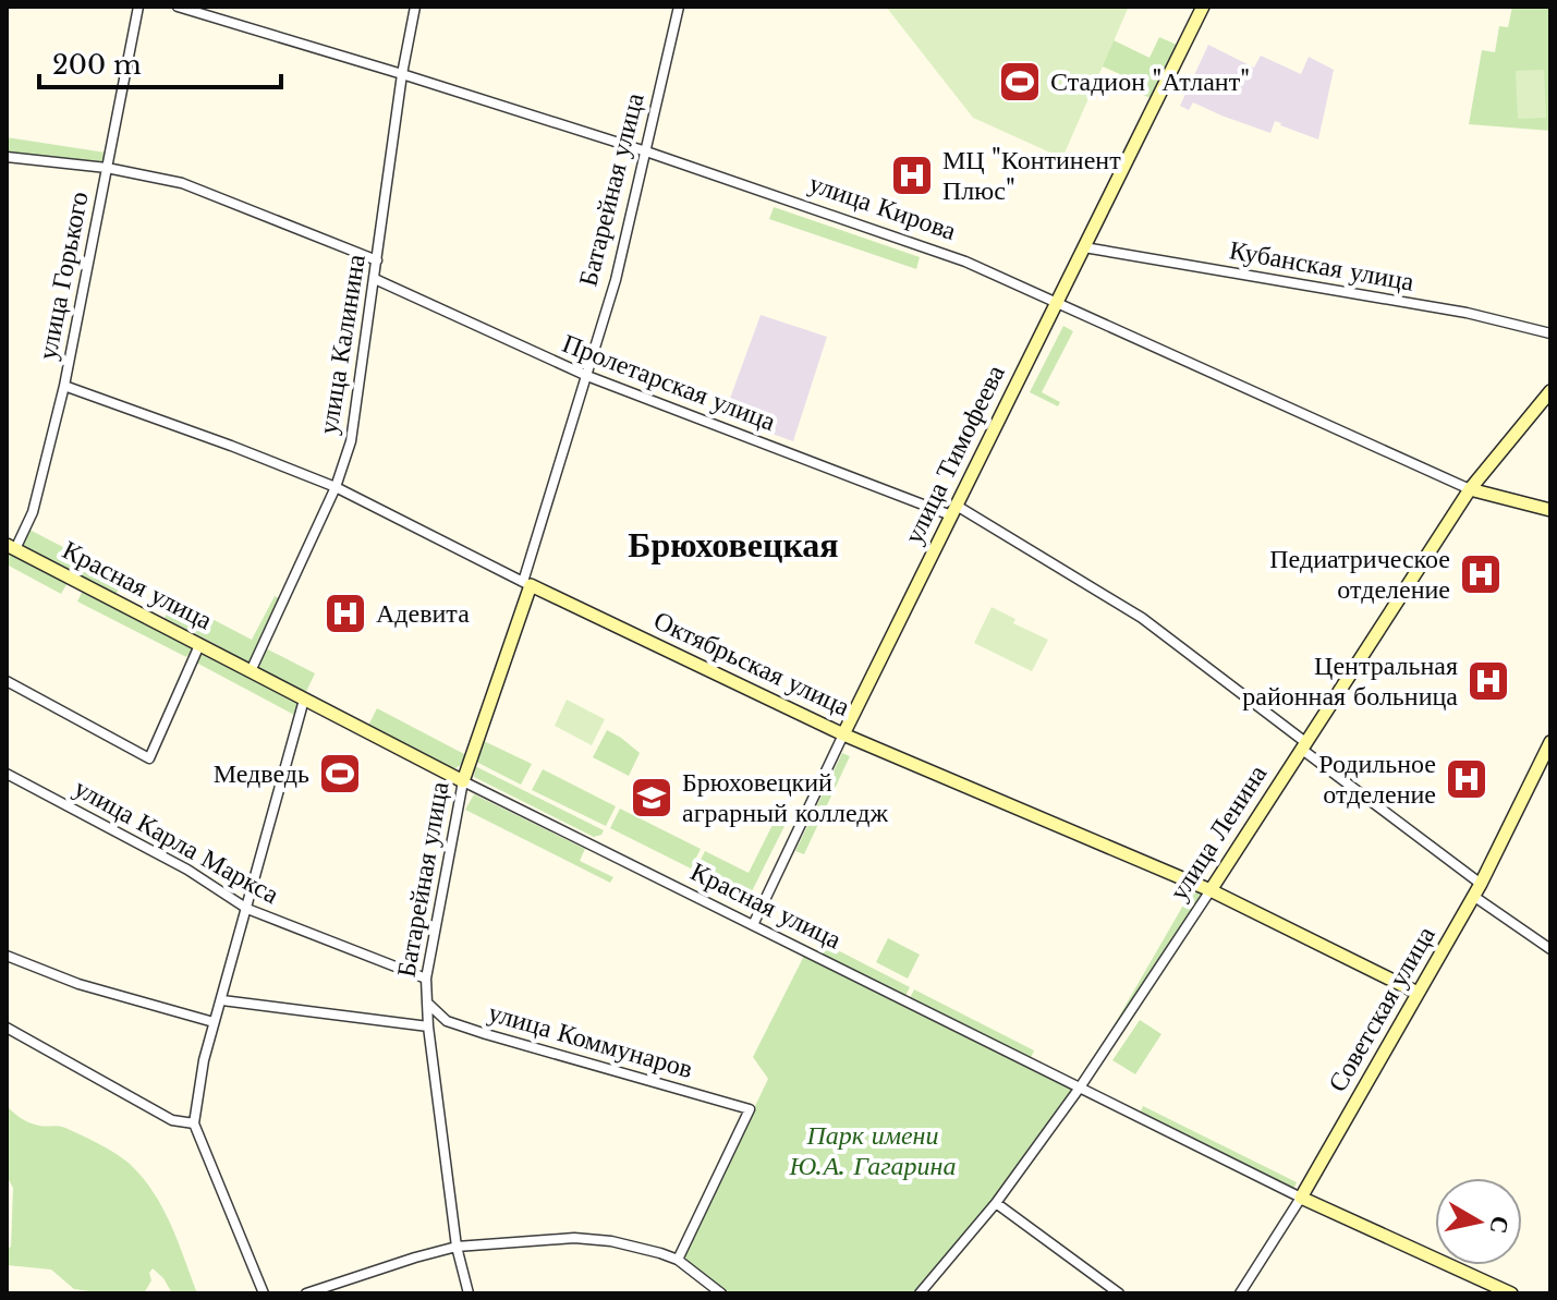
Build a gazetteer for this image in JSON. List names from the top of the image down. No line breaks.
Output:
{"streets":{"street":["Батарейная улица","улица Кирова","Кубанская улица","улица Горького","улица Калинина","Пролетарская улица","улица Тимофеева","Красная улица","Октябрьская улица","улица Ленина","улица Карла Маркса","Советская улица","улица Коммунаров"]},"crossings":[["Батарейная улица","улица Кирова"],["Батарейная улица","Пролетарская улица"],["Батарейная улица","Красная улица"],["Батарейная улица","Октябрьская улица"],["Батарейная улица","улица Карла Маркса"],["Батарейная улица","улица Коммунаров"],["улица Кирова","улица Калинина"],["улица Кирова","улица Тимофеева"],["улица Кирова","улица Ленина"],["Кубанская улица","улица Тимофеева"],["улица Горького","Красная улица"],["улица Горького","Октябрьская улица"],["улица Калинина","Пролетарская улица"],["улица Калинина","Красная улица"],["улица Калинина","Октябрьская улица"],["Пролетарская улица","улица Тимофеева"],["Пролетарская улица","улица Ленина"],["Пролетарская улица","Советская улица"],["улица Тимофеева","Красная улица"],["улица Тимофеева","Октябрьская улица"],["Красная улица","улица Ленина"],["Красная улица","Советская улица"],["Октябрьская улица","улица Ленина"],["Октябрьская улица","Советская улица"]],"districts":["Брюховецкая"],"parks":["Парк имени Ю.А. Гагарина"],"places":{"sports":["Стадион \"Атлант\"","Медведь"],"hospital":["МЦ \"Континент Плюс\"","Педиатрическое отделение","Адевита","Центральная районная больница","Родильное отделение"],"school or university":["Брюховецкий аграрный колледж"]},"scale_bar":"200 m","north":"right"}
